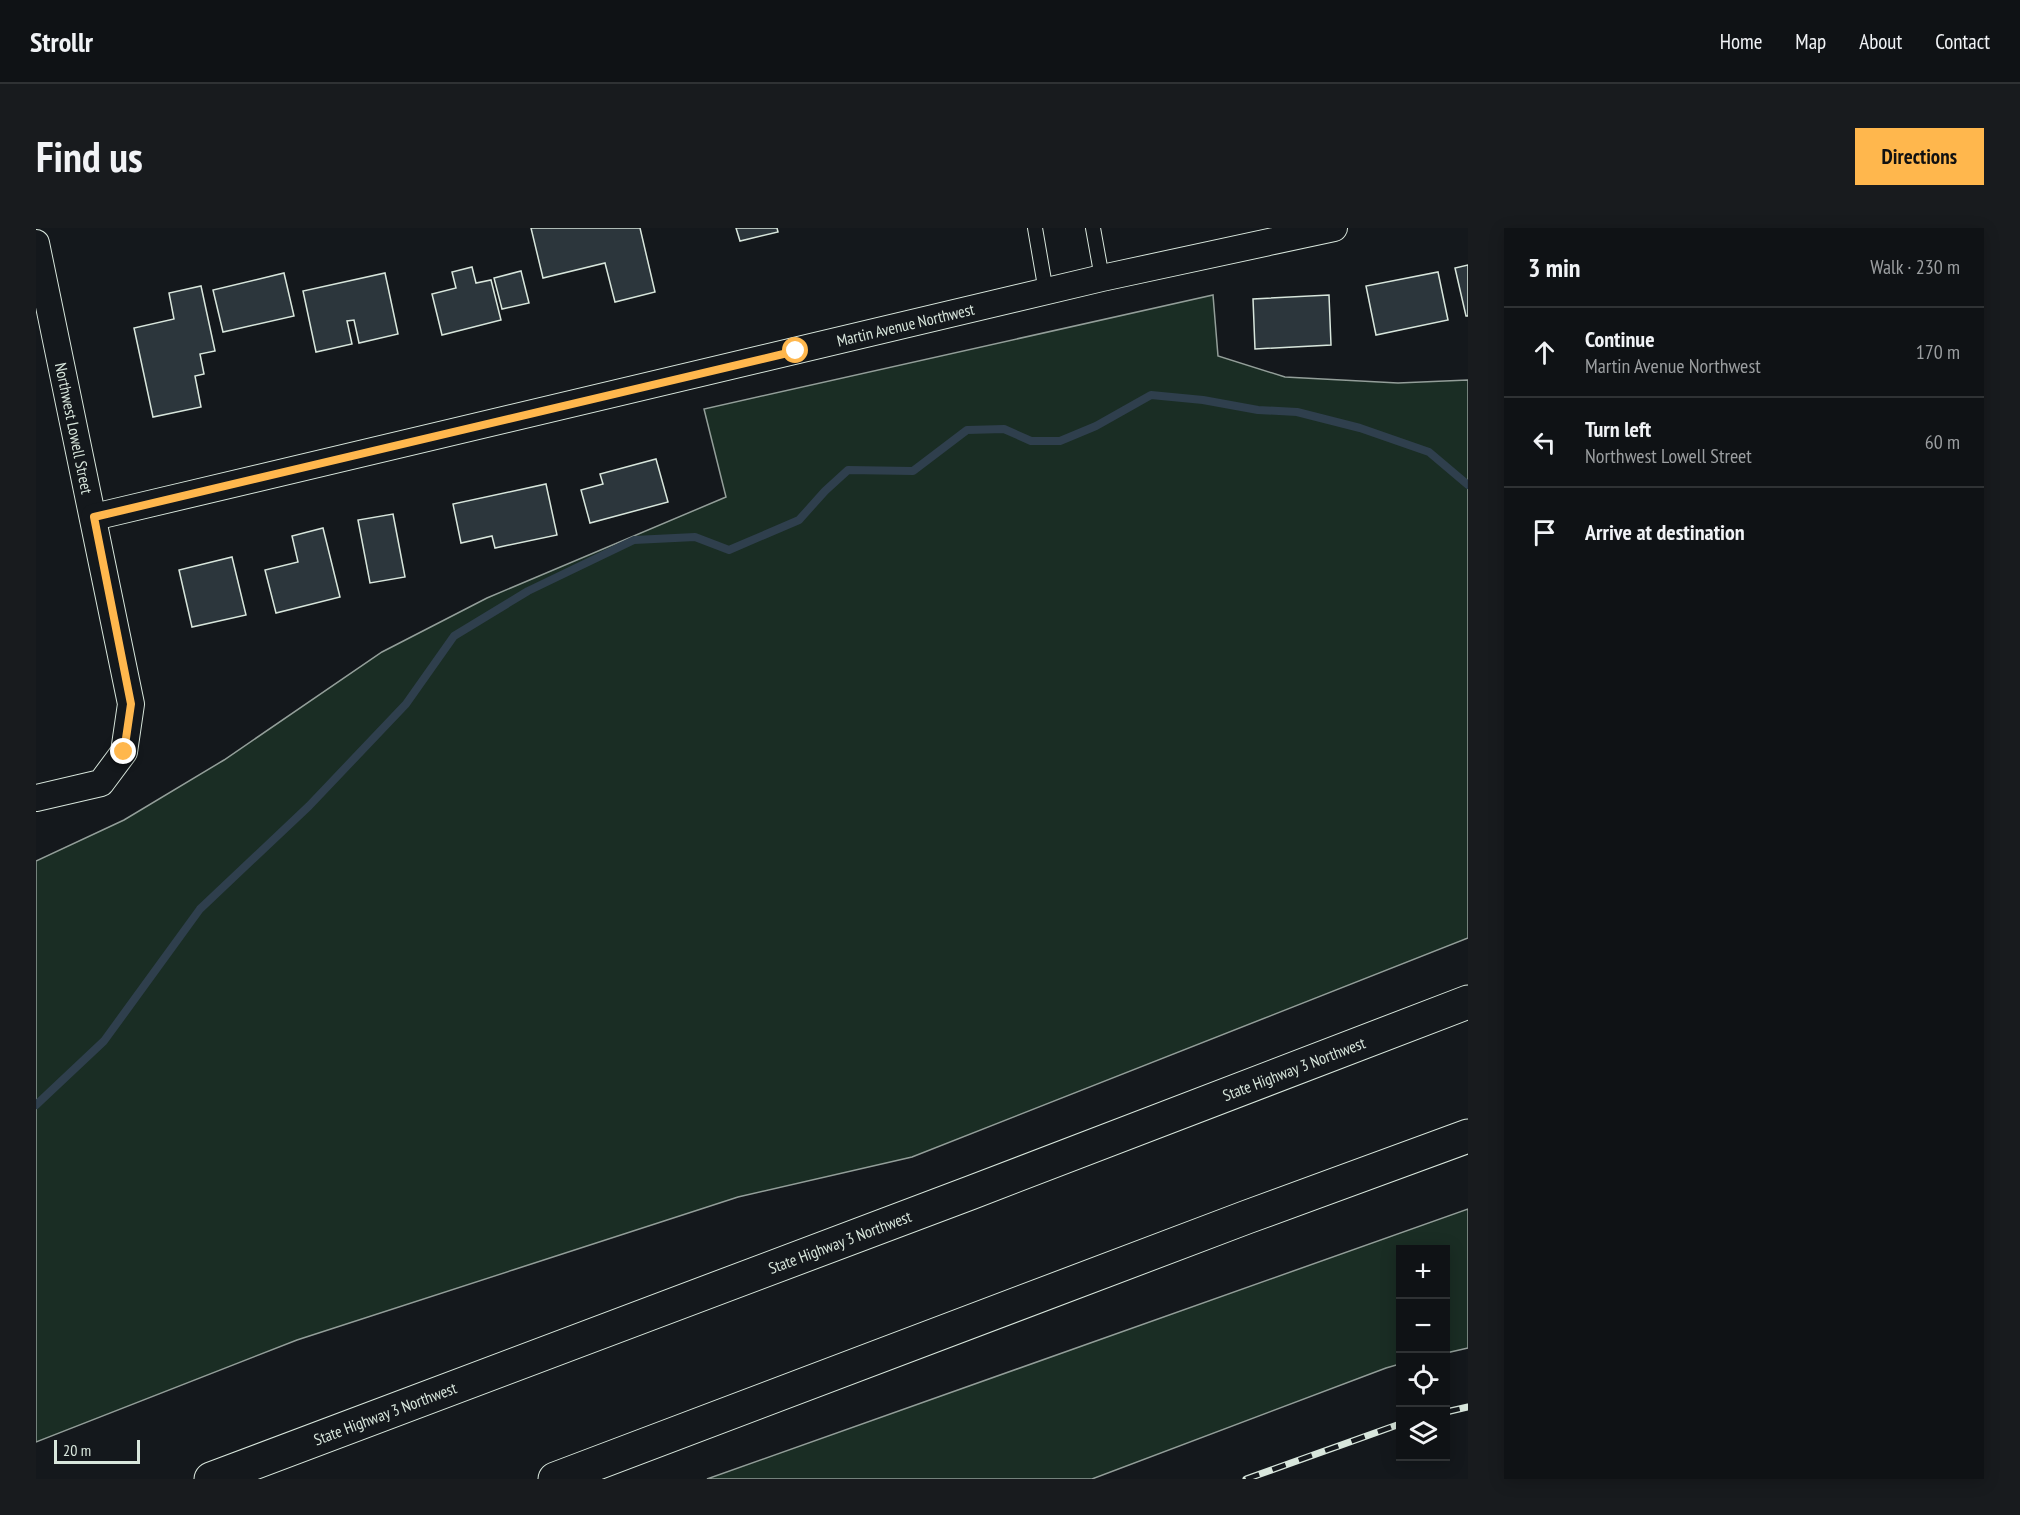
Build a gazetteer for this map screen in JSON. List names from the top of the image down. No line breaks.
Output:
{"streets":{"highway":["State Highway 3 Northwest"],"street":["Martin Avenue Northwest","Northwest Lowell Street"]},"crossings":[["Martin Avenue Northwest","Northwest Lowell Street"]],"scale_bar":"20 m","page":{"header":"Strollr","nav":["Home","Map","About","Contact"],"buttons":"Directions","title":"Find us","heading":["3 min","Walk · 230 m"],"list":[["Continue","Martin Avenue Northwest","170 m"],["Turn left","Northwest Lowell Street","60 m"],"Arrive at destination"],"map_buttons":["+","−"],"scale":"20 m"}}
